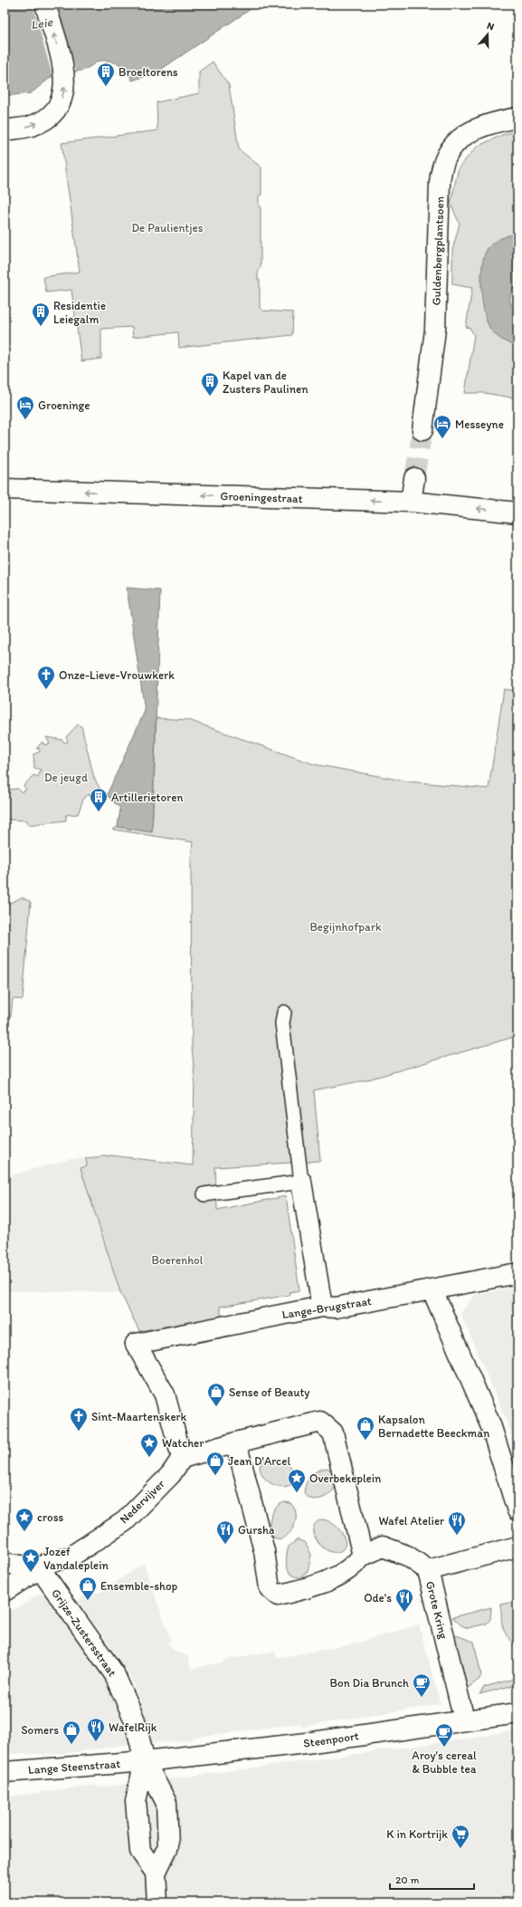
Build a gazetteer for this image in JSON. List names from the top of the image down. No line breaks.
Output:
{"streets":{"street":["Guldenbergplantsoen","Groeningestraat","Lange-Brugstraat","Nedervijver","Grote Kring","Grijze-Zustersstraat","Steenpoort","Lange Steenstraat"]},"crossings":[["Lange-Brugstraat","Nedervijver"],["Nedervijver","Grijze-Zustersstraat"],["Grote Kring","Steenpoort"],["Grijze-Zustersstraat","Steenpoort"],["Grijze-Zustersstraat","Lange Steenstraat"],["Steenpoort","Lange Steenstraat"]],"one_way":["Groeningestraat"],"water":["Leie"],"parks":["De Paulientjes","De jeugd","Begijnhofpark","Boerenhol"],"places":{"building":["Broeltorens","Residentie Leiegalm","Kapel van de Zusters Paulinen","Artillerietoren"],"hotel":["Groeninge","Messeyne"],"church":["Onze-Lieve-Vrouwkerk","Sint-Maartenskerk"],"shop":["Sense of Beauty","Kapsalon Bernadette Beeckman","Jean D'Arcel","Ensemble-shop","Somers"],"place":["Watcher","Overbekeplein","cross","Jozef Vandaleplein"],"restaurant":["Wafel Atelier","Gursha","Ode's","WafelRijk"],"cafe":["Bon Dia Brunch","Aroy's cereal & Bubble tea"],"supermarket":["K in Kortrijk"]},"scale_bar":"20 m","north":"top"}
